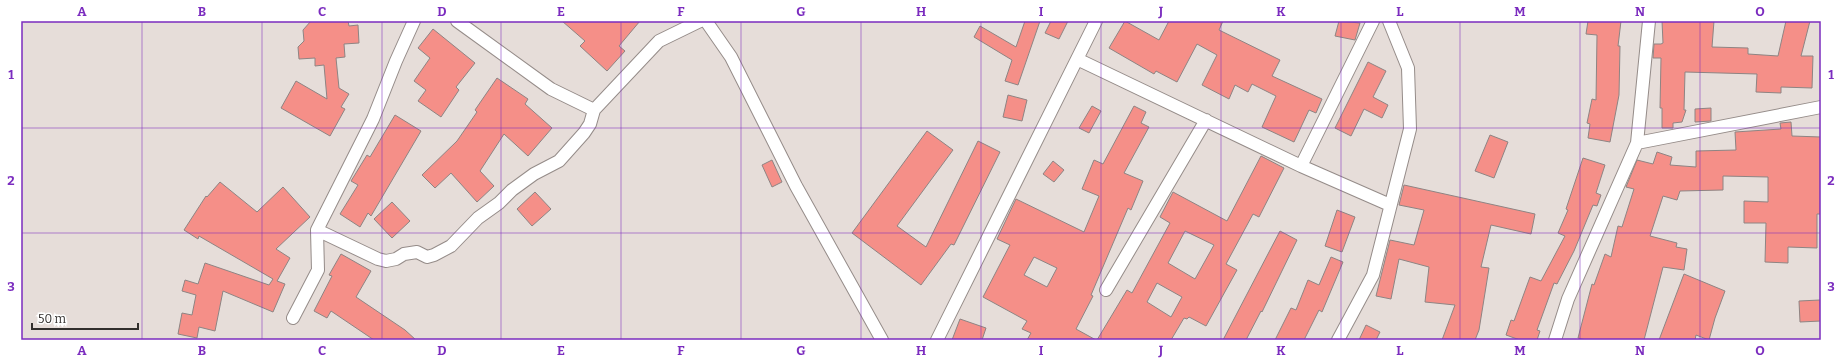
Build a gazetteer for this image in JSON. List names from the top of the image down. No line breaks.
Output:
{"scale_bar":"50 m","grid":{"columns":["A","B","C","D","E","F","G","H","I","J","K","L","M","N","O"],"rows":["1","2","3"]}}
